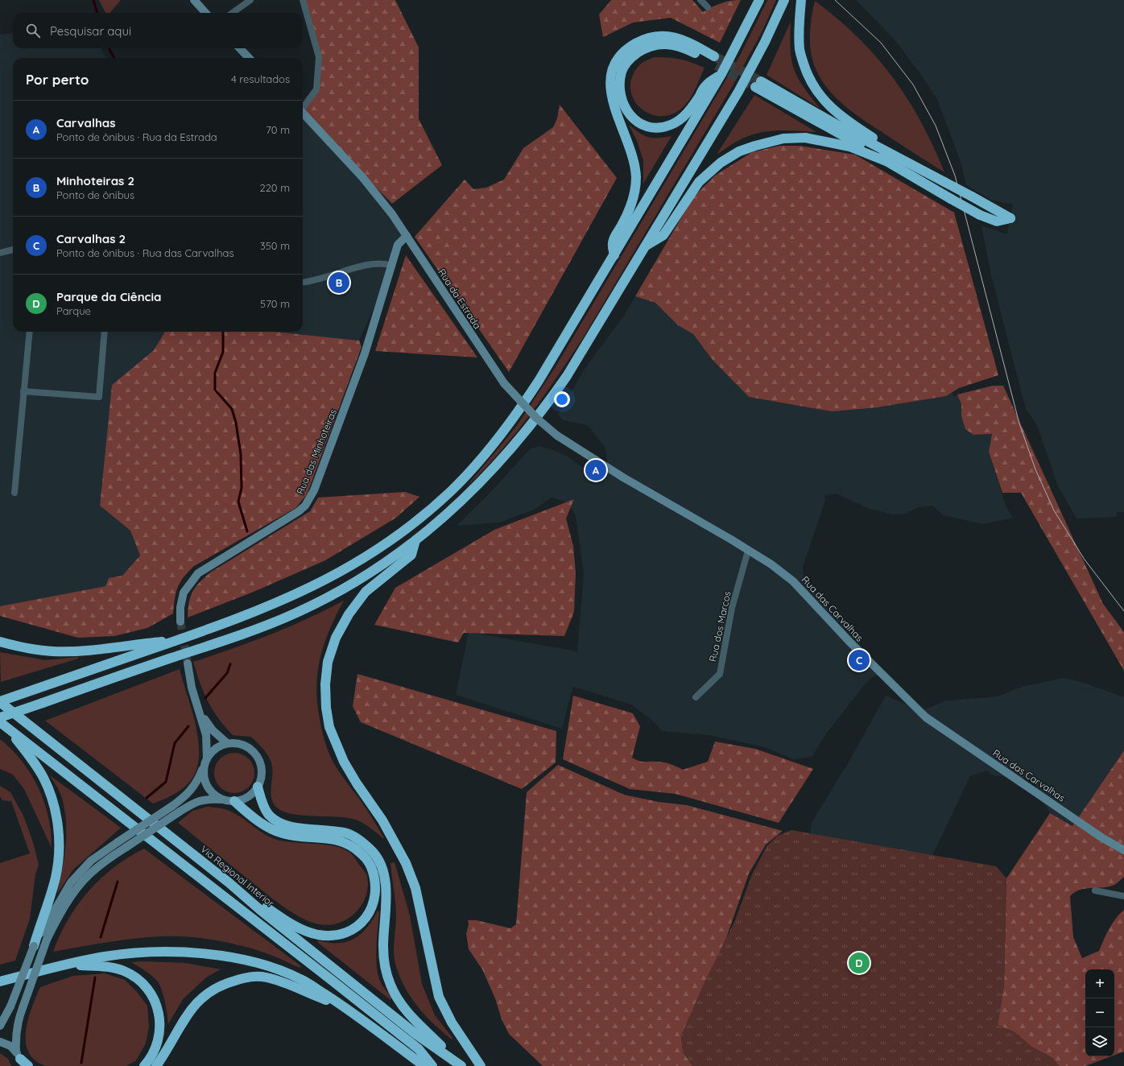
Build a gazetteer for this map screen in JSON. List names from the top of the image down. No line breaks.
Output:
{"streets":{"highway":["Via Regional Interior"],"main road":["Rua da Estrada","Rua das Minhoteiras","Rua das Carvalhas"],"street":["Rua dos Marcos"]},"crossings":[["Rua da Estrada","Rua das Minhoteiras"],["Rua da Estrada","Rua das Carvalhas"],["Rua das Carvalhas","Rua dos Marcos"]],"page":{"search":"Pesquisar aqui","heading":["Por perto","4 resultados"],"list":[{"mark":"A","name":"Carvalhas","note":"Ponto de ônibus · Rua da Estrada","value":"70 m"},{"mark":"B","name":"Minhoteiras 2","note":"Ponto de ônibus","value":"220 m"},{"mark":"C","name":"Carvalhas 2","note":"Ponto de ônibus · Rua das Carvalhas","value":"350 m"},{"mark":"D","name":"Parque da Ciência","note":"Parque","value":"570 m"}],"pins":["B","A","C","D"],"map_buttons":["+","−"]}}
